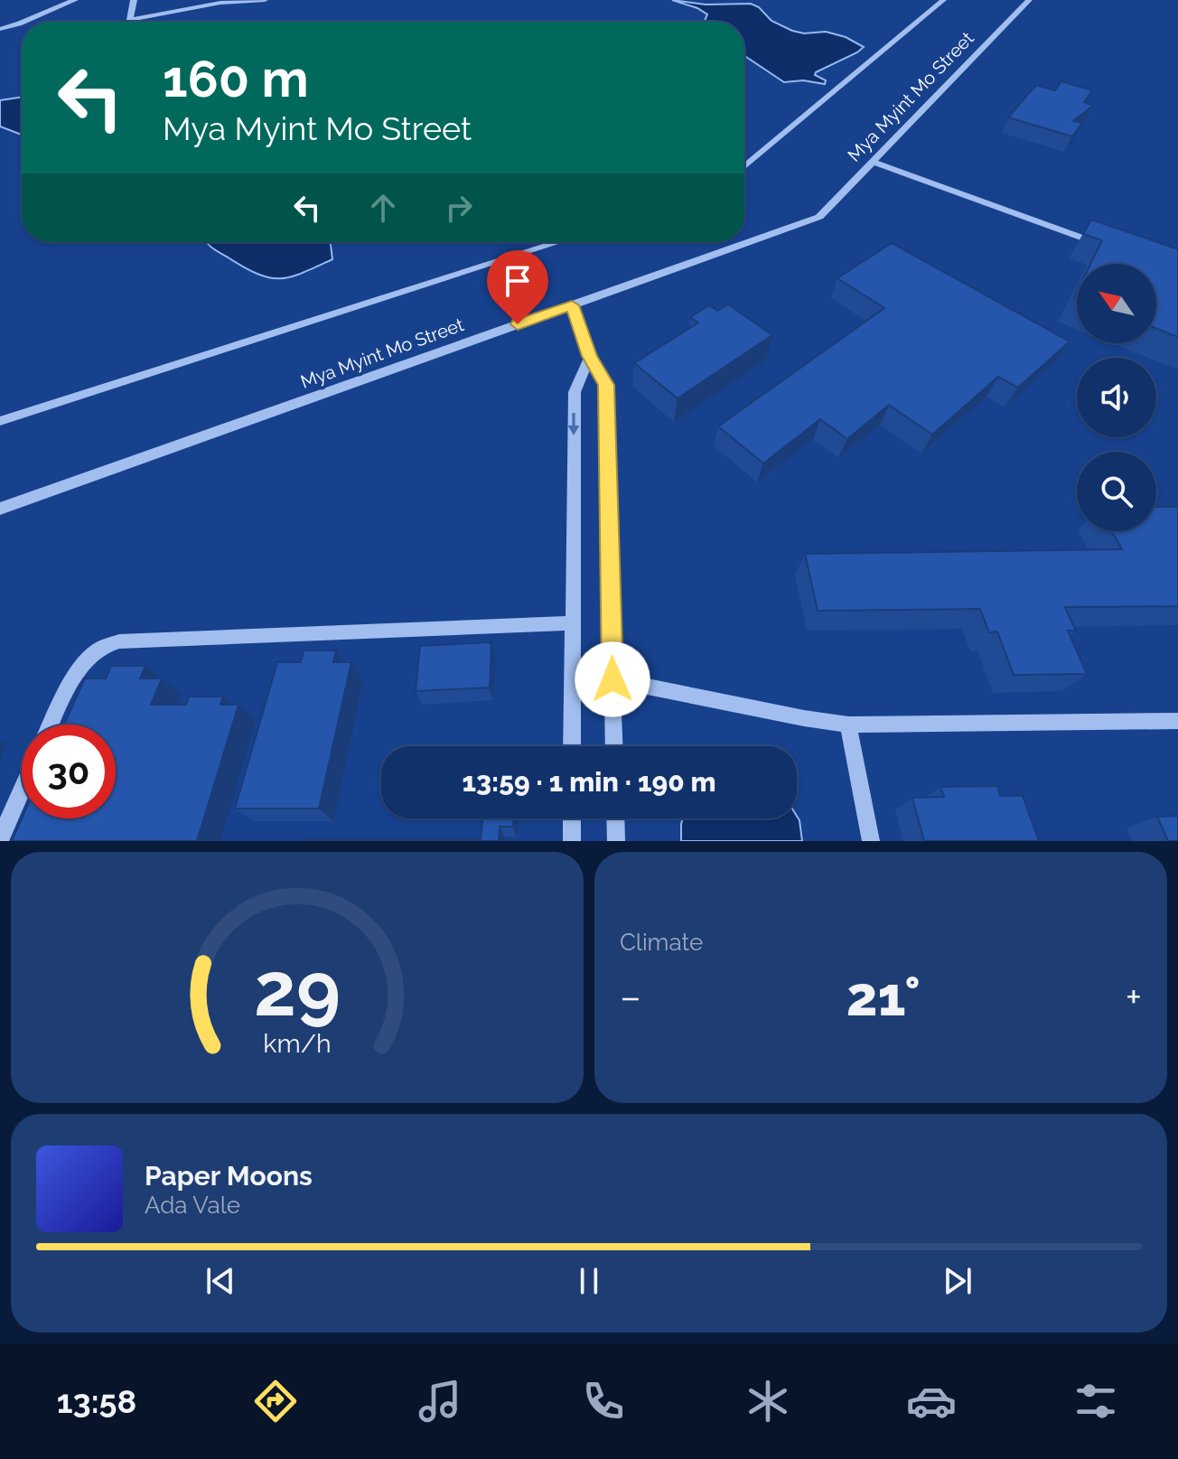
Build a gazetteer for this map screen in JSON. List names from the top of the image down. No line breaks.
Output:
{"streets":{"street":["Mya Myint Mo Street"]},"north":"top left","page":{"turn":["160 m","Mya Myint Mo Street"],"limit":"30","trip":"13:59 · 1 min · 190 m","tile":"Climate","heat":["−","21°","+"],"song":["Paper Moons","Ada Vale"],"tabs":"13:58","gauge":["29","km/h"]}}
